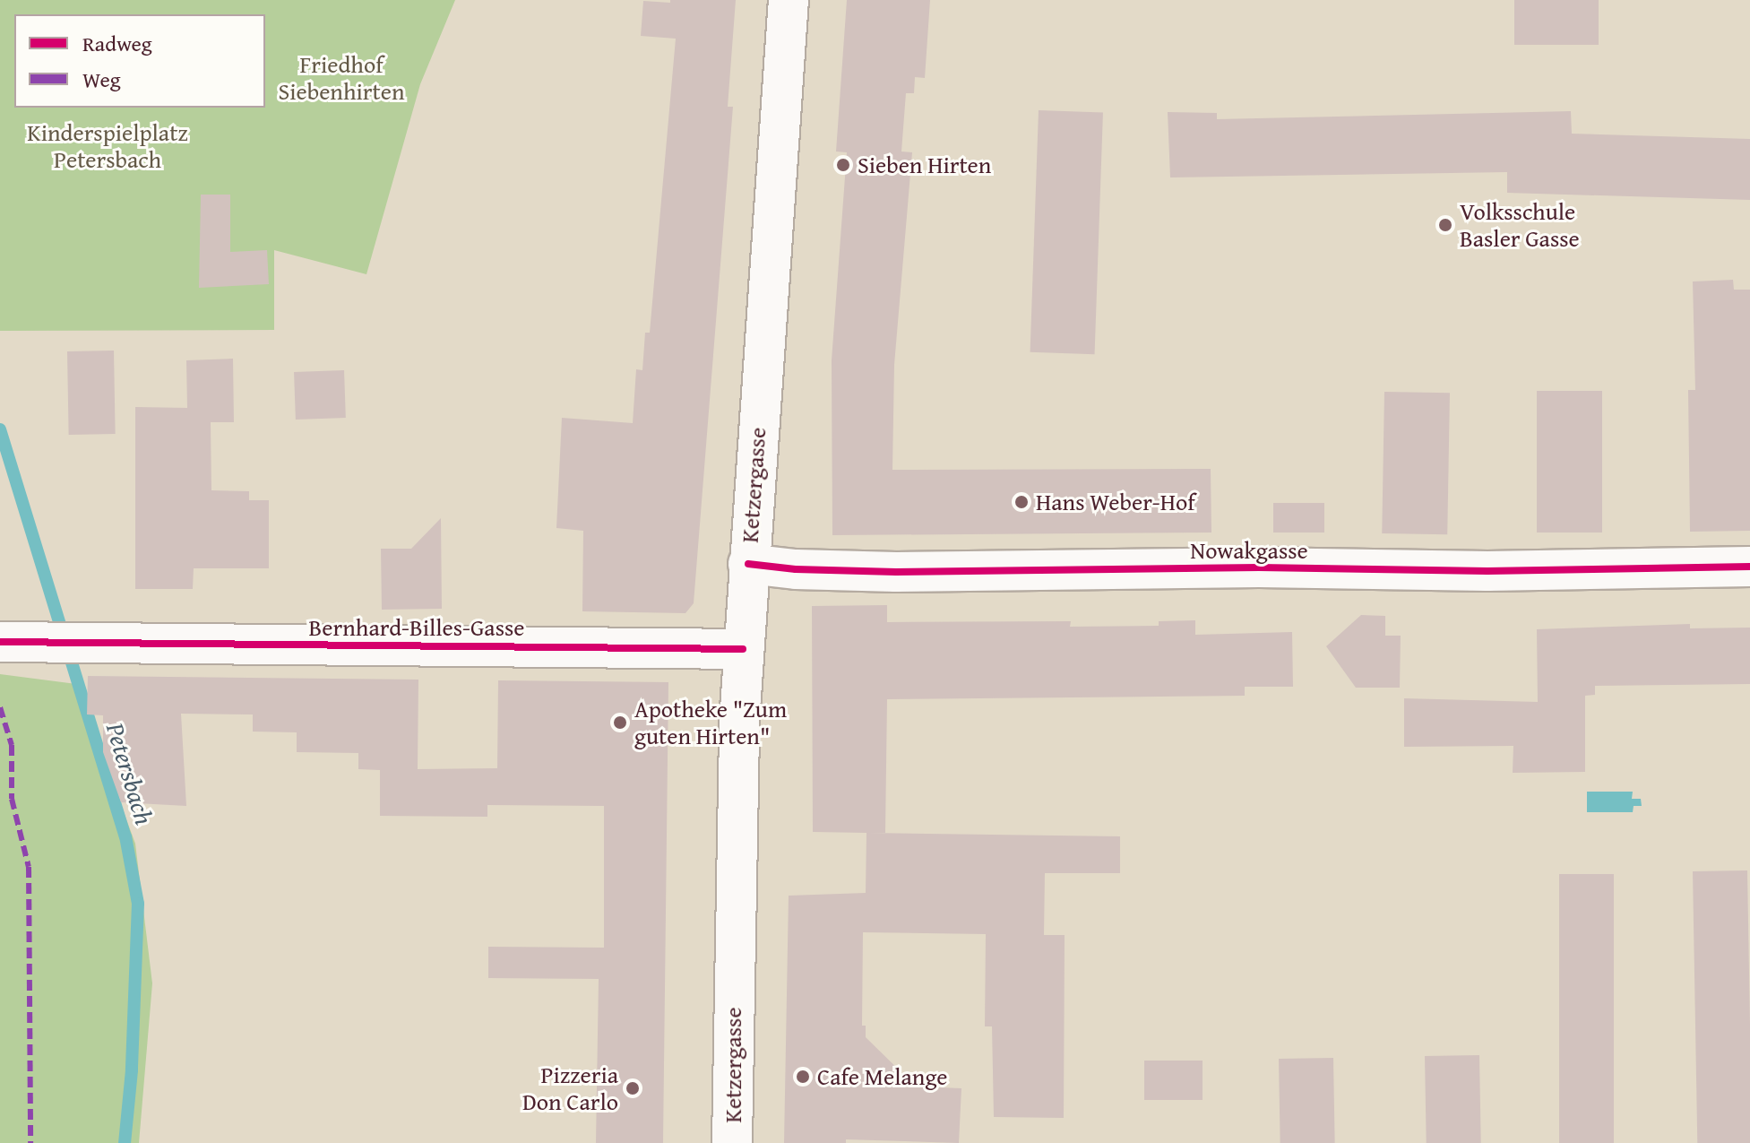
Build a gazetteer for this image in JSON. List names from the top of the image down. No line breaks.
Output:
{"streets":{"street":["Ketzergasse","Nowakgasse","Bernhard-Billes-Gasse"]},"crossings":[["Ketzergasse","Nowakgasse"],["Ketzergasse","Bernhard-Billes-Gasse"]],"water":["Petersbach"],"parks":["Friedhof Siebenhirten","Kinderspielplatz Petersbach"],"places":["Sieben Hirten","Volksschule Basler Gasse","Hans Weber-Hof","Apotheke \"Zum guten Hirten\"","Cafe Melange","Pizzeria Don Carlo"],"legend":["Radweg","Weg"]}
